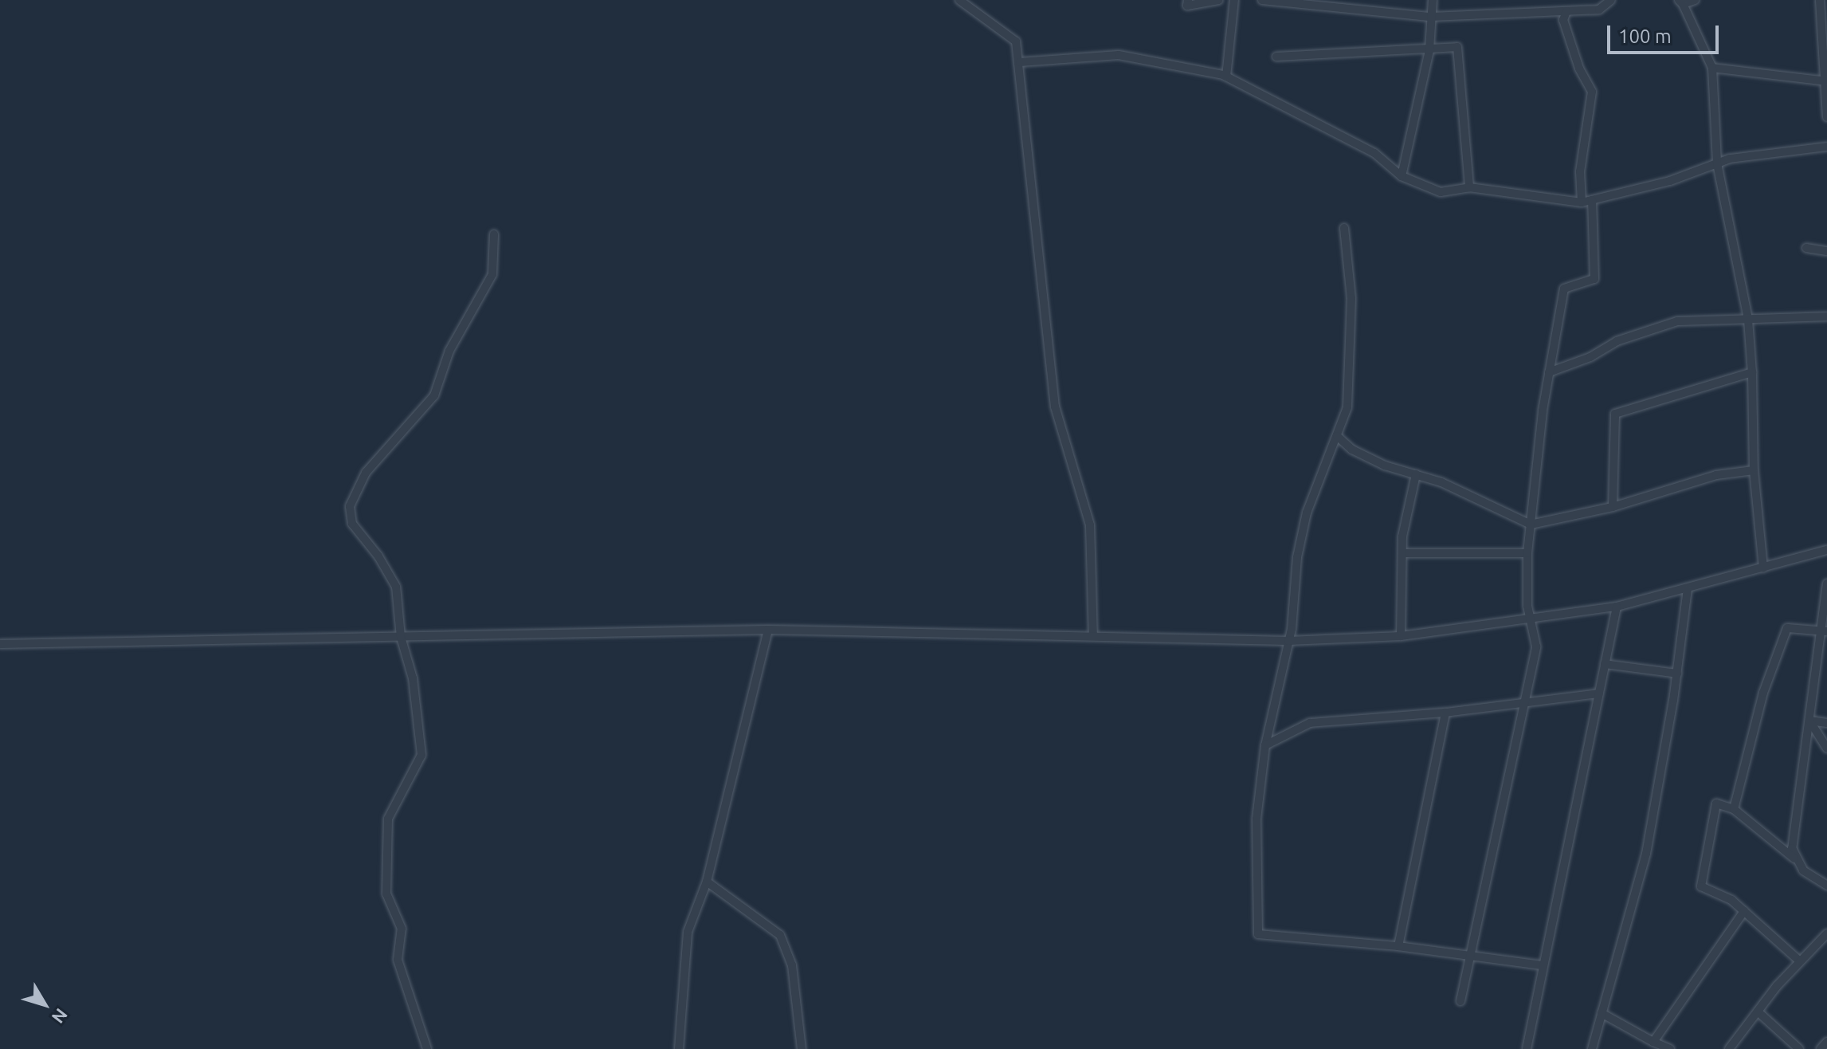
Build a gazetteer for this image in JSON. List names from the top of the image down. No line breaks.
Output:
{"scale_bar":"100 m","north":"bottom right"}
